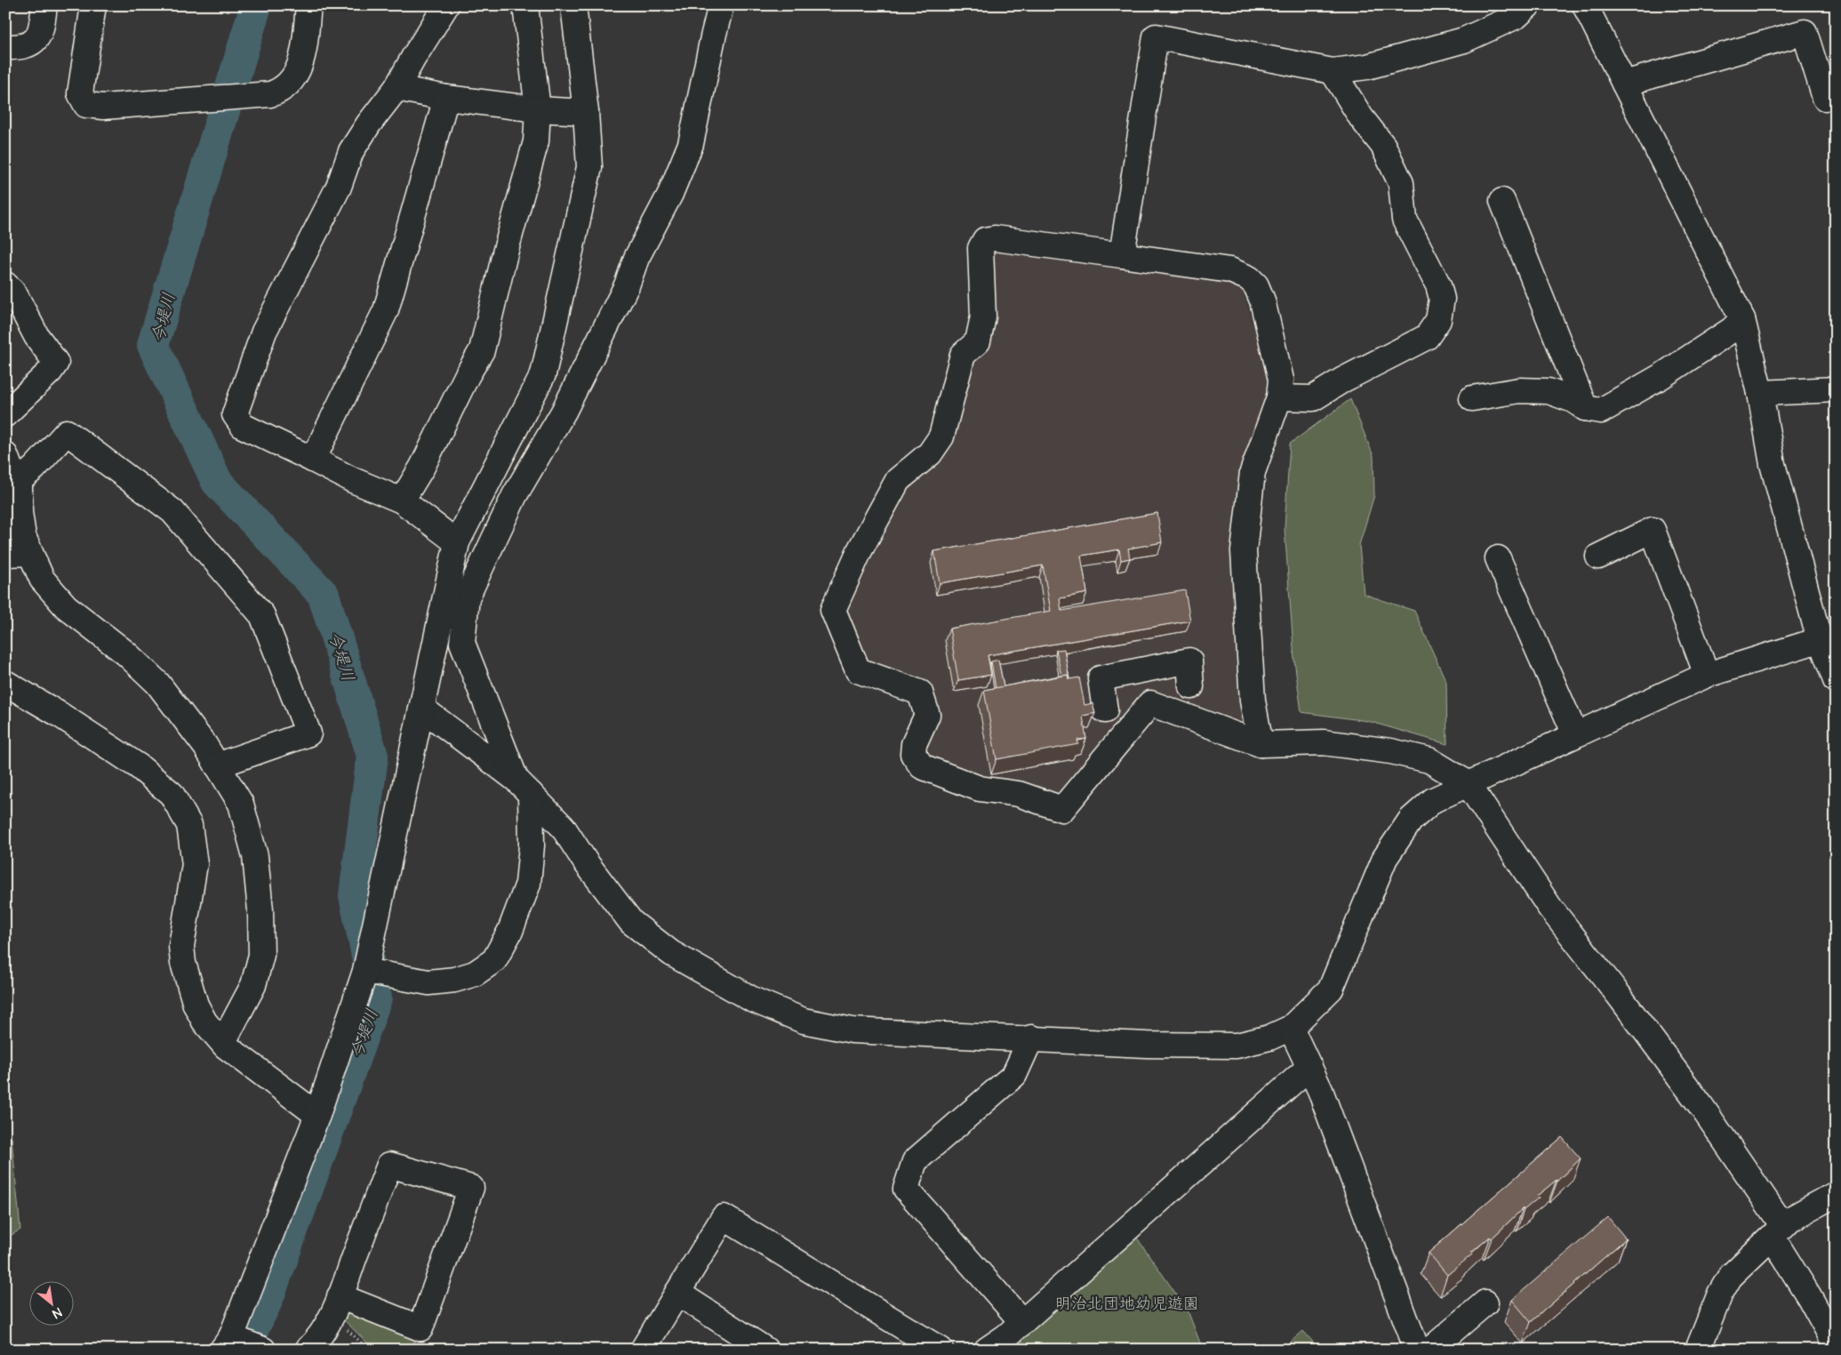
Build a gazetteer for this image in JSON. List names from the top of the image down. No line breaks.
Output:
{"water":["今堤川"],"parks":["明治北団地幼児遊園"],"north":"bottom right"}
